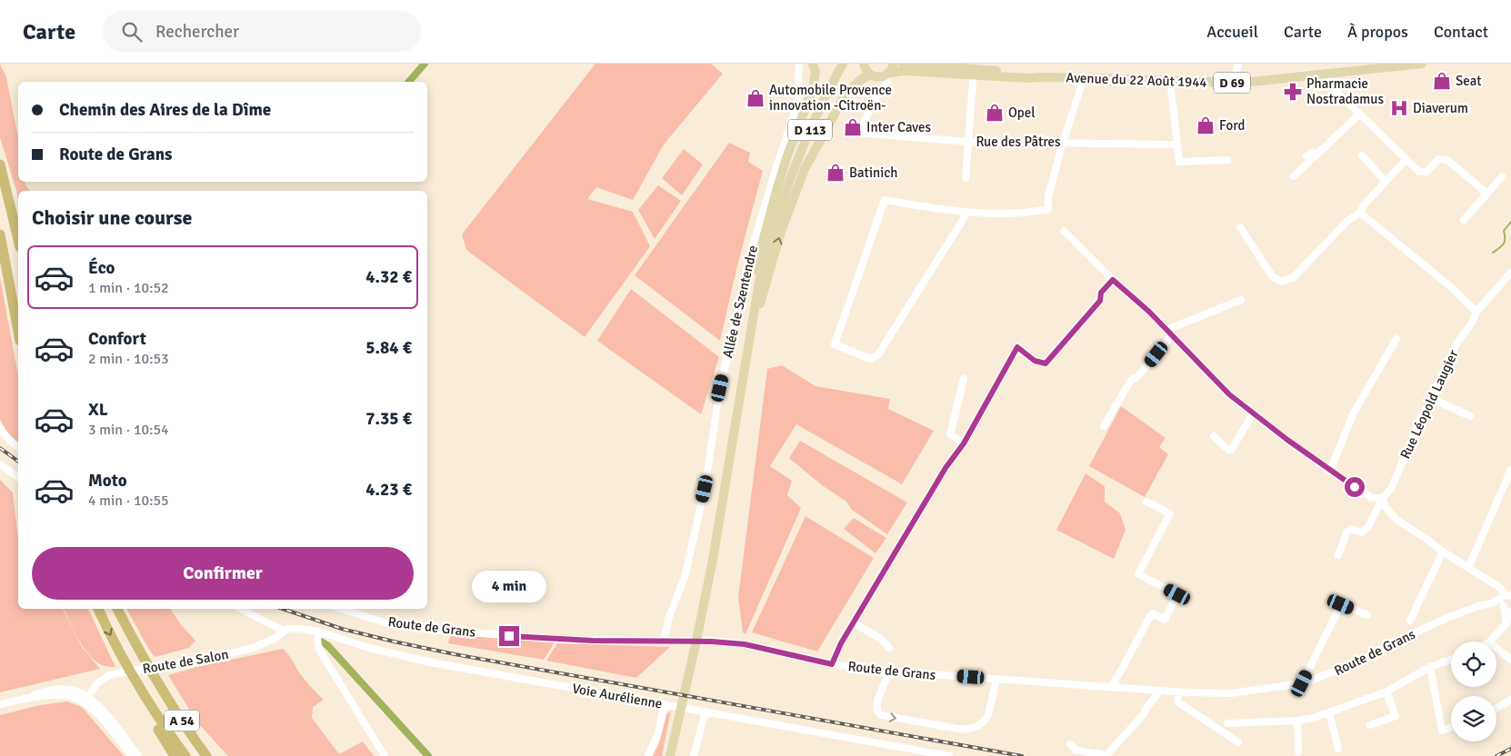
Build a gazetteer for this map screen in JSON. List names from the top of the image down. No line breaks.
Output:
{"streets":{"highway":["A 54"],"main road":["Avenue du 22 Août 1944","D 69","D 113"],"street":["Rue des Pâtres","Allée de Szentendre","Rue Léopold Laugier","Route de Grans","Route de Salon","Voie Aurélienne"]},"crossings":[["Avenue du 22 Août 1944","Rue des Pâtres"],["Allée de Szentendre","Route de Grans"],["Route de Salon","Voie Aurélienne"]],"places":{"shop":["Seat","Automobile Provence innovation -Citroën-","Opel","Ford","Inter Caves","Batinich"],"pharmacy":["Pharmacie Nostradamus"],"hospital":["Diaverum"]},"page":{"header":"Carte","search":"Rechercher","nav":["Accueil","Carte","À propos","Contact"],"banner":["Chemin des Aires de la Dîme","Route de Grans"],"heading":"Choisir une course","list":[{"name":"Éco","note":"1 min · 10:52","value":"4.32 €"},{"name":"Confort","note":"2 min · 10:53","value":"5.84 €"},{"name":"XL","note":"3 min · 10:54","value":"7.35 €"},{"name":"Moto","note":"4 min · 10:55","value":"4.23 €"}],"buttons":"Confirmer","bubble":"4 min"}}
